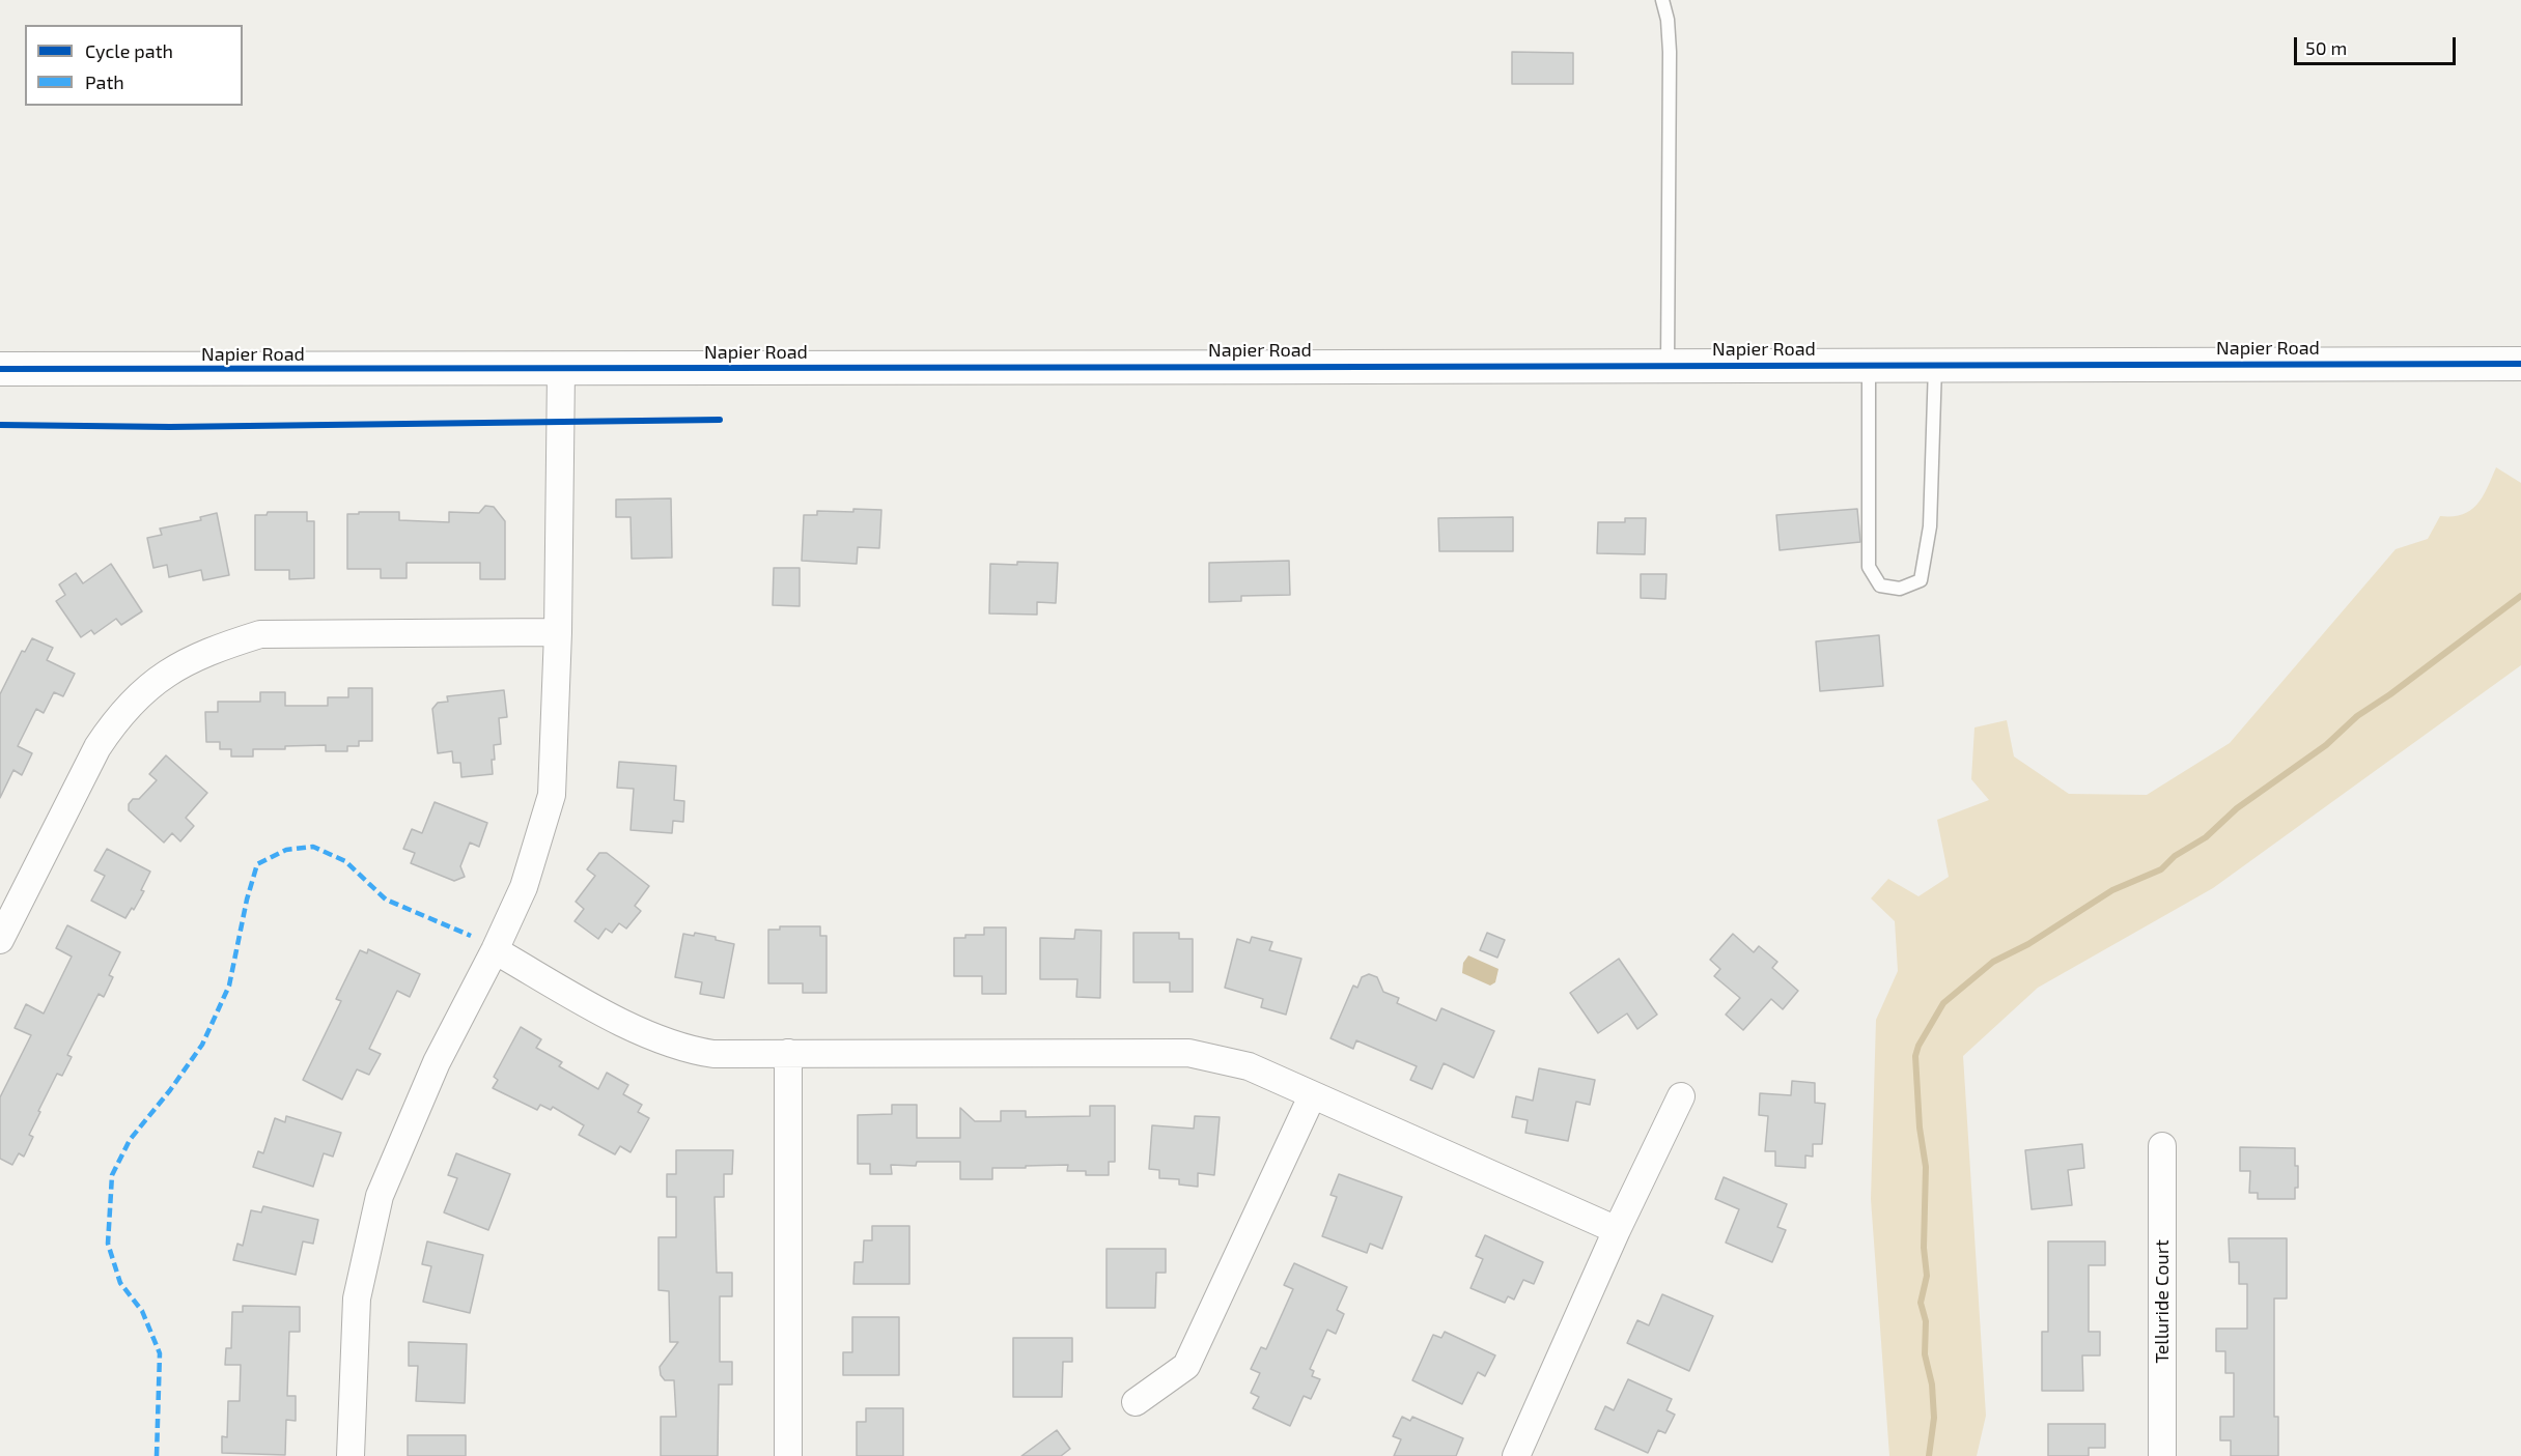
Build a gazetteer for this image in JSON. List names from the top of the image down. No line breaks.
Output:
{"streets":{"street":["Napier Road","Telluride Court"]},"legend":["Cycle path","Path"],"scale_bar":"50 m"}
